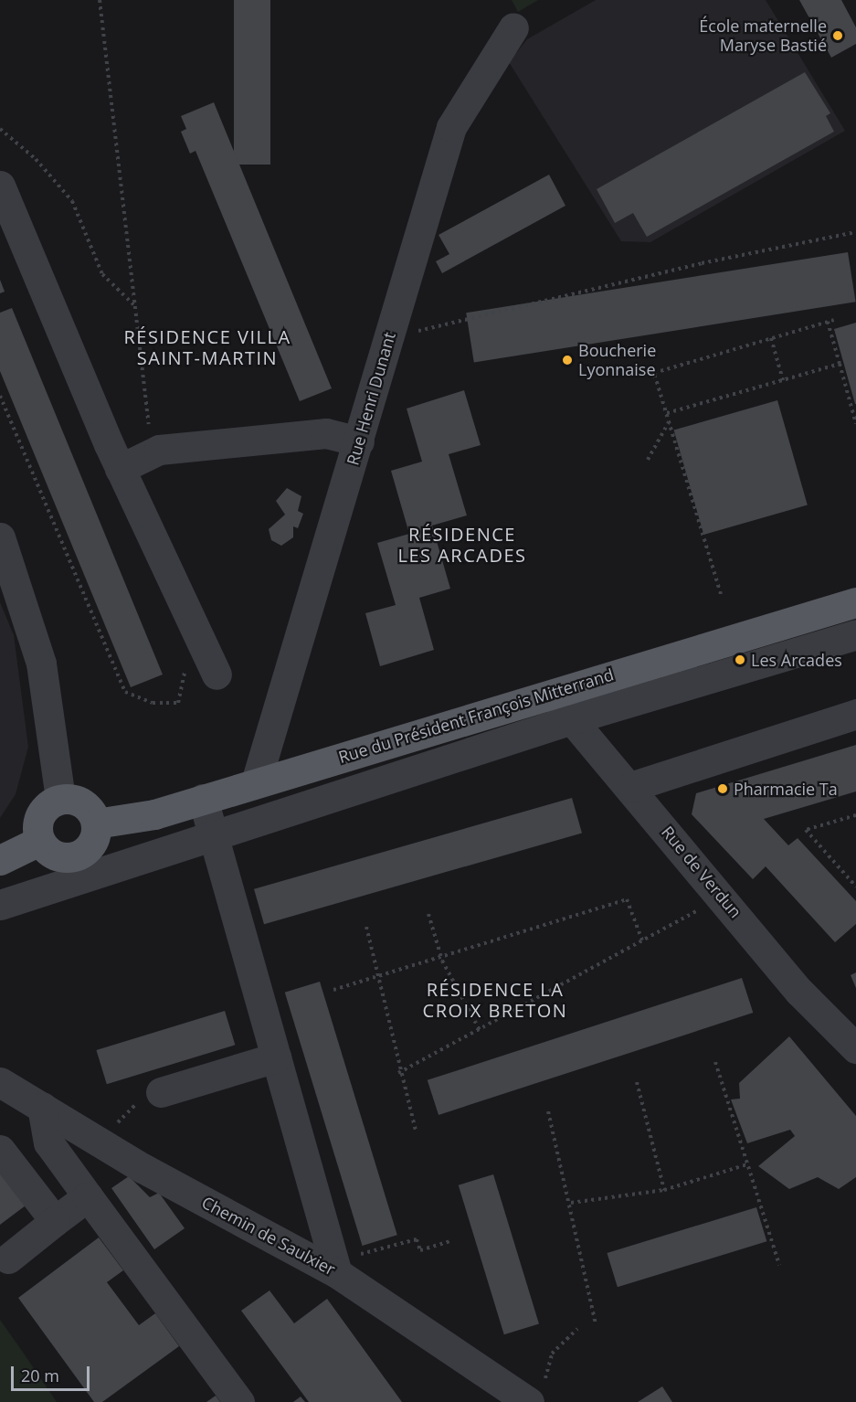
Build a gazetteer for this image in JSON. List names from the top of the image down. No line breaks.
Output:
{"streets":{"main road":["Rue du Président François Mitterrand"],"street":["Rue Henri Dunant","Rue de Verdun","Chemin de Saulxier"]},"crossings":[["Rue Henri Dunant","Rue du Président François Mitterrand"],["Rue du Président François Mitterrand","Rue de Verdun"]],"districts":["RÉSIDENCE VILLA SAINT-MARTIN","RÉSIDENCE LES ARCADES","RÉSIDENCE LA CROIX BRETON"],"places":["École maternelle Maryse Bastié","Boucherie Lyonnaise","Les Arcades","Pharmacie Ta"],"scale_bar":"20 m"}
